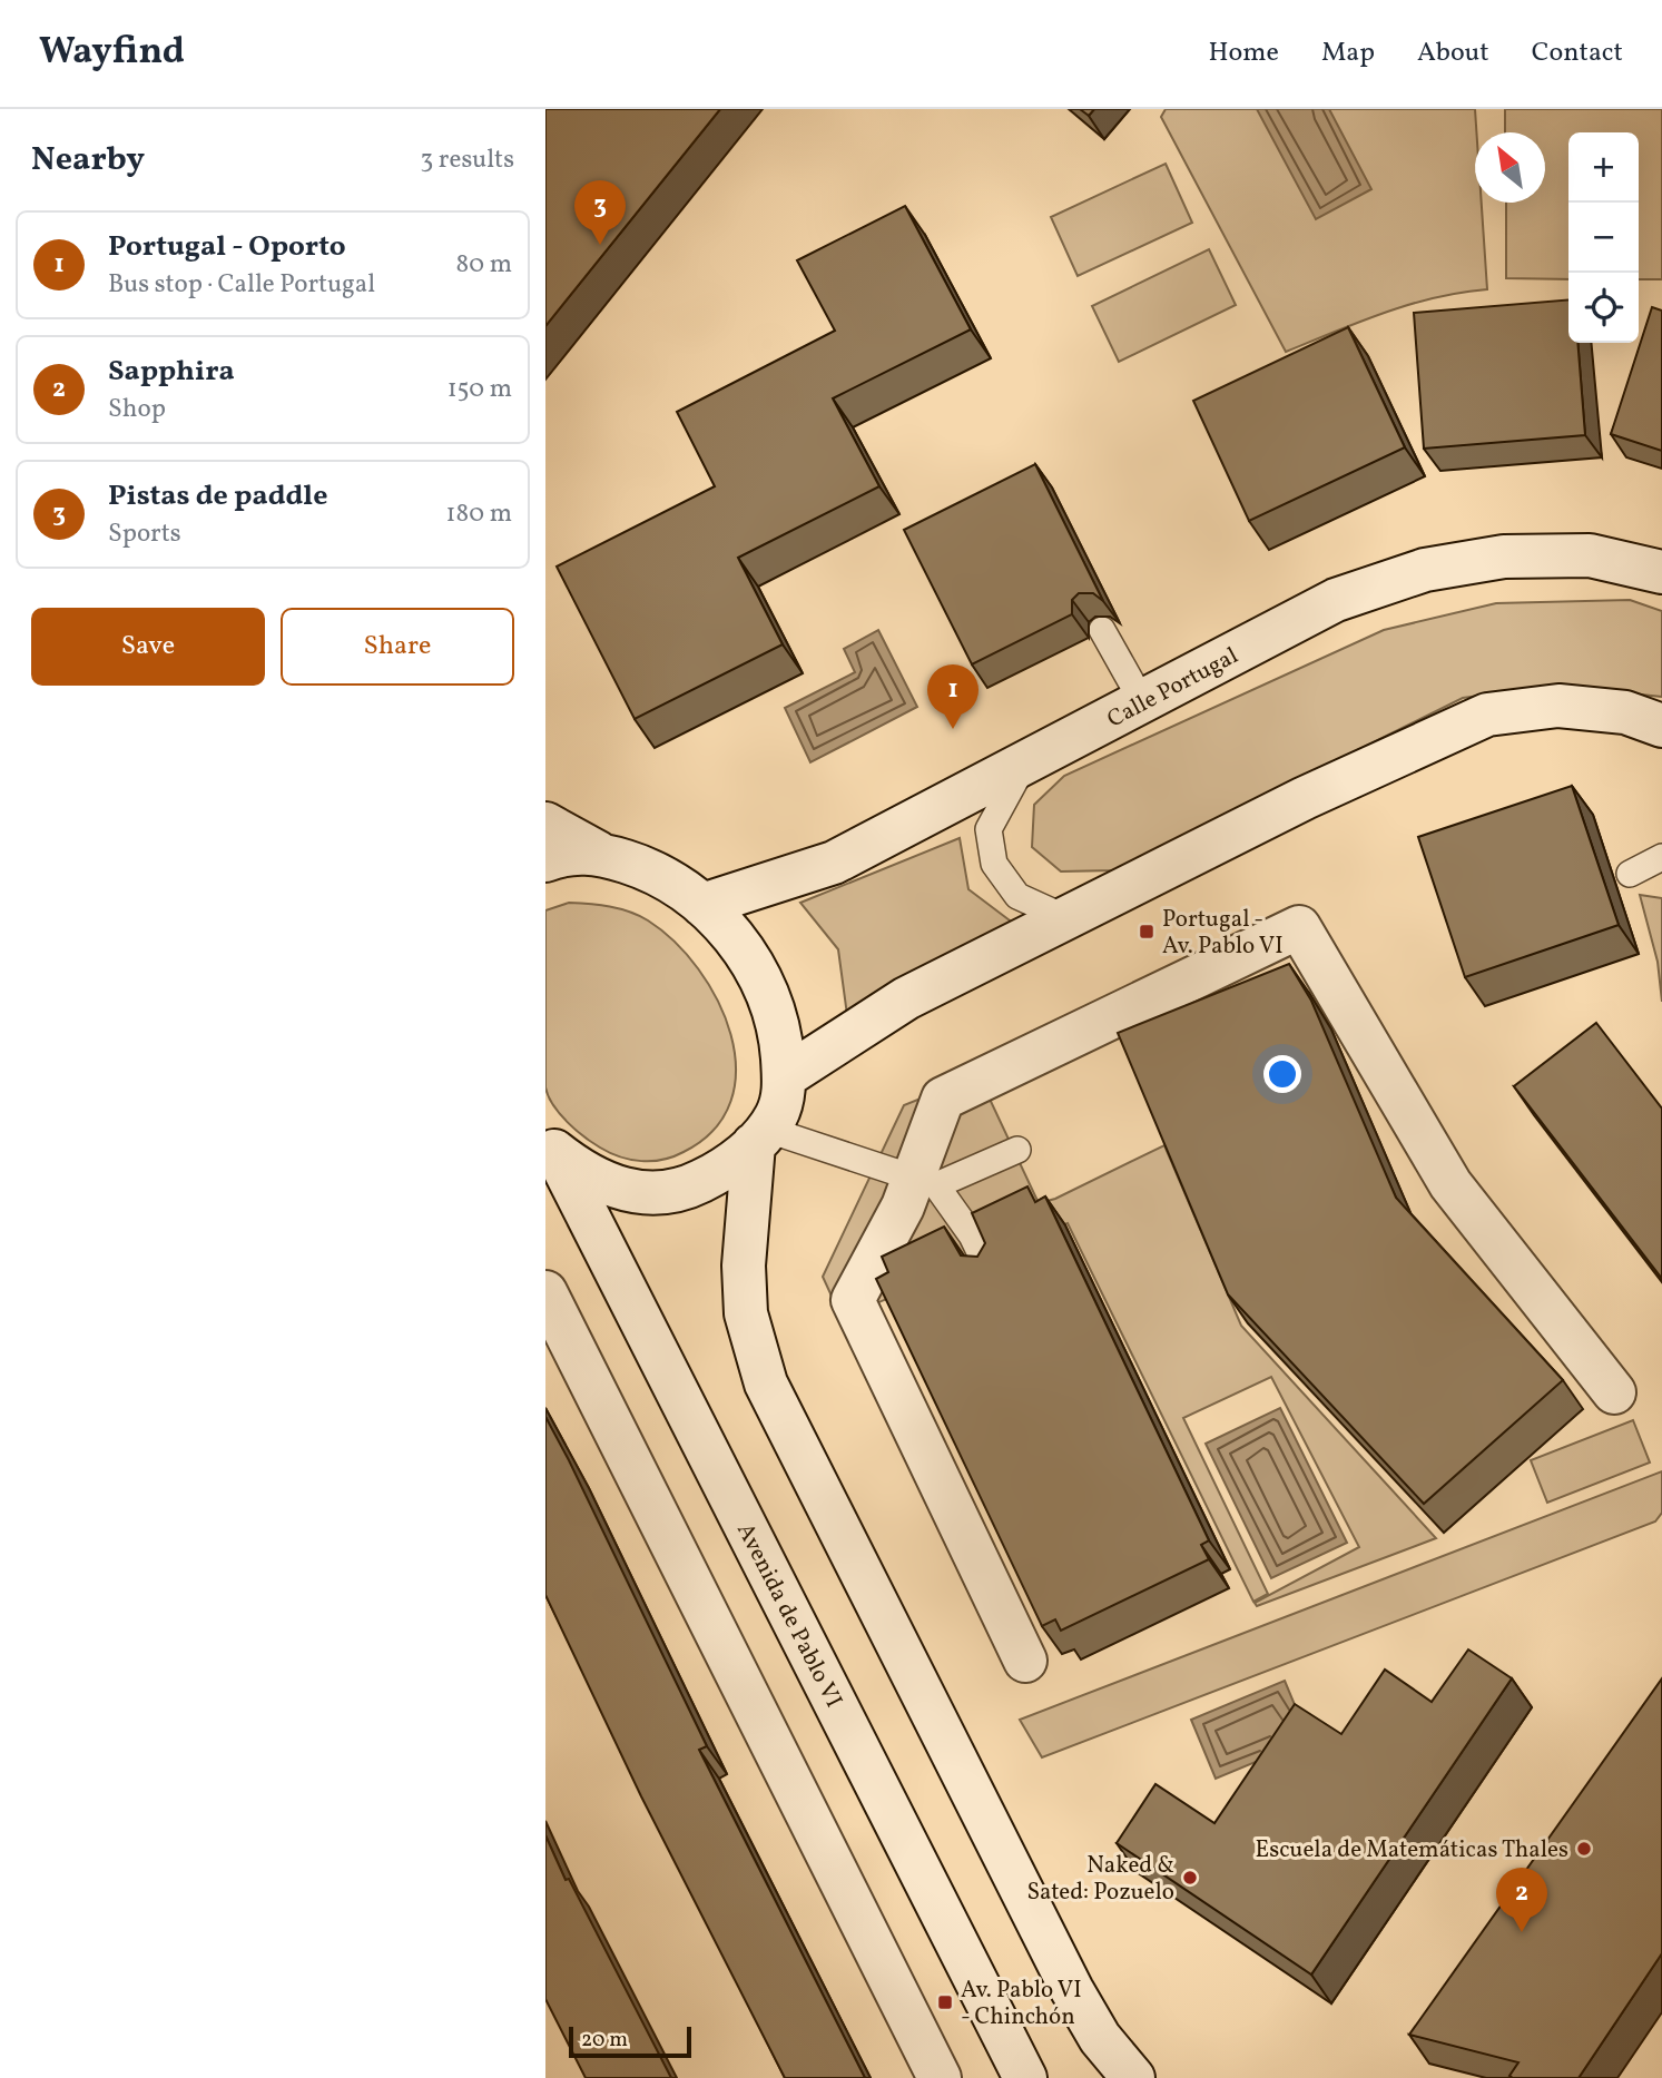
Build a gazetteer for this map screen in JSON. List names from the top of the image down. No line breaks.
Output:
{"streets":{"street":["Calle Portugal","Avenida de Pablo VI"]},"places":{"transit":["Portugal - Av. Pablo VI","Av. Pablo VI - Chinchón"],"other":["Escuela de Matemáticas Thales","Naked & Sated: Pozuelo"]},"scale_bar":"20 m","north":"top left","page":{"header":"Wayfind","nav":["Home","Map","About","Contact"],"heading":["Nearby","3 results"],"map_buttons":["+","−"],"pins":["3","1","2"],"list":[{"mark":"1","name":"Portugal - Oporto","note":"Bus stop · Calle Portugal","value":"80 m"},{"mark":"2","name":"Sapphira","note":"Shop","value":"150 m"},{"mark":"3","name":"Pistas de paddle","note":"Sports","value":"180 m"}],"buttons":["Save","Share"],"scale":"20 m"}}
